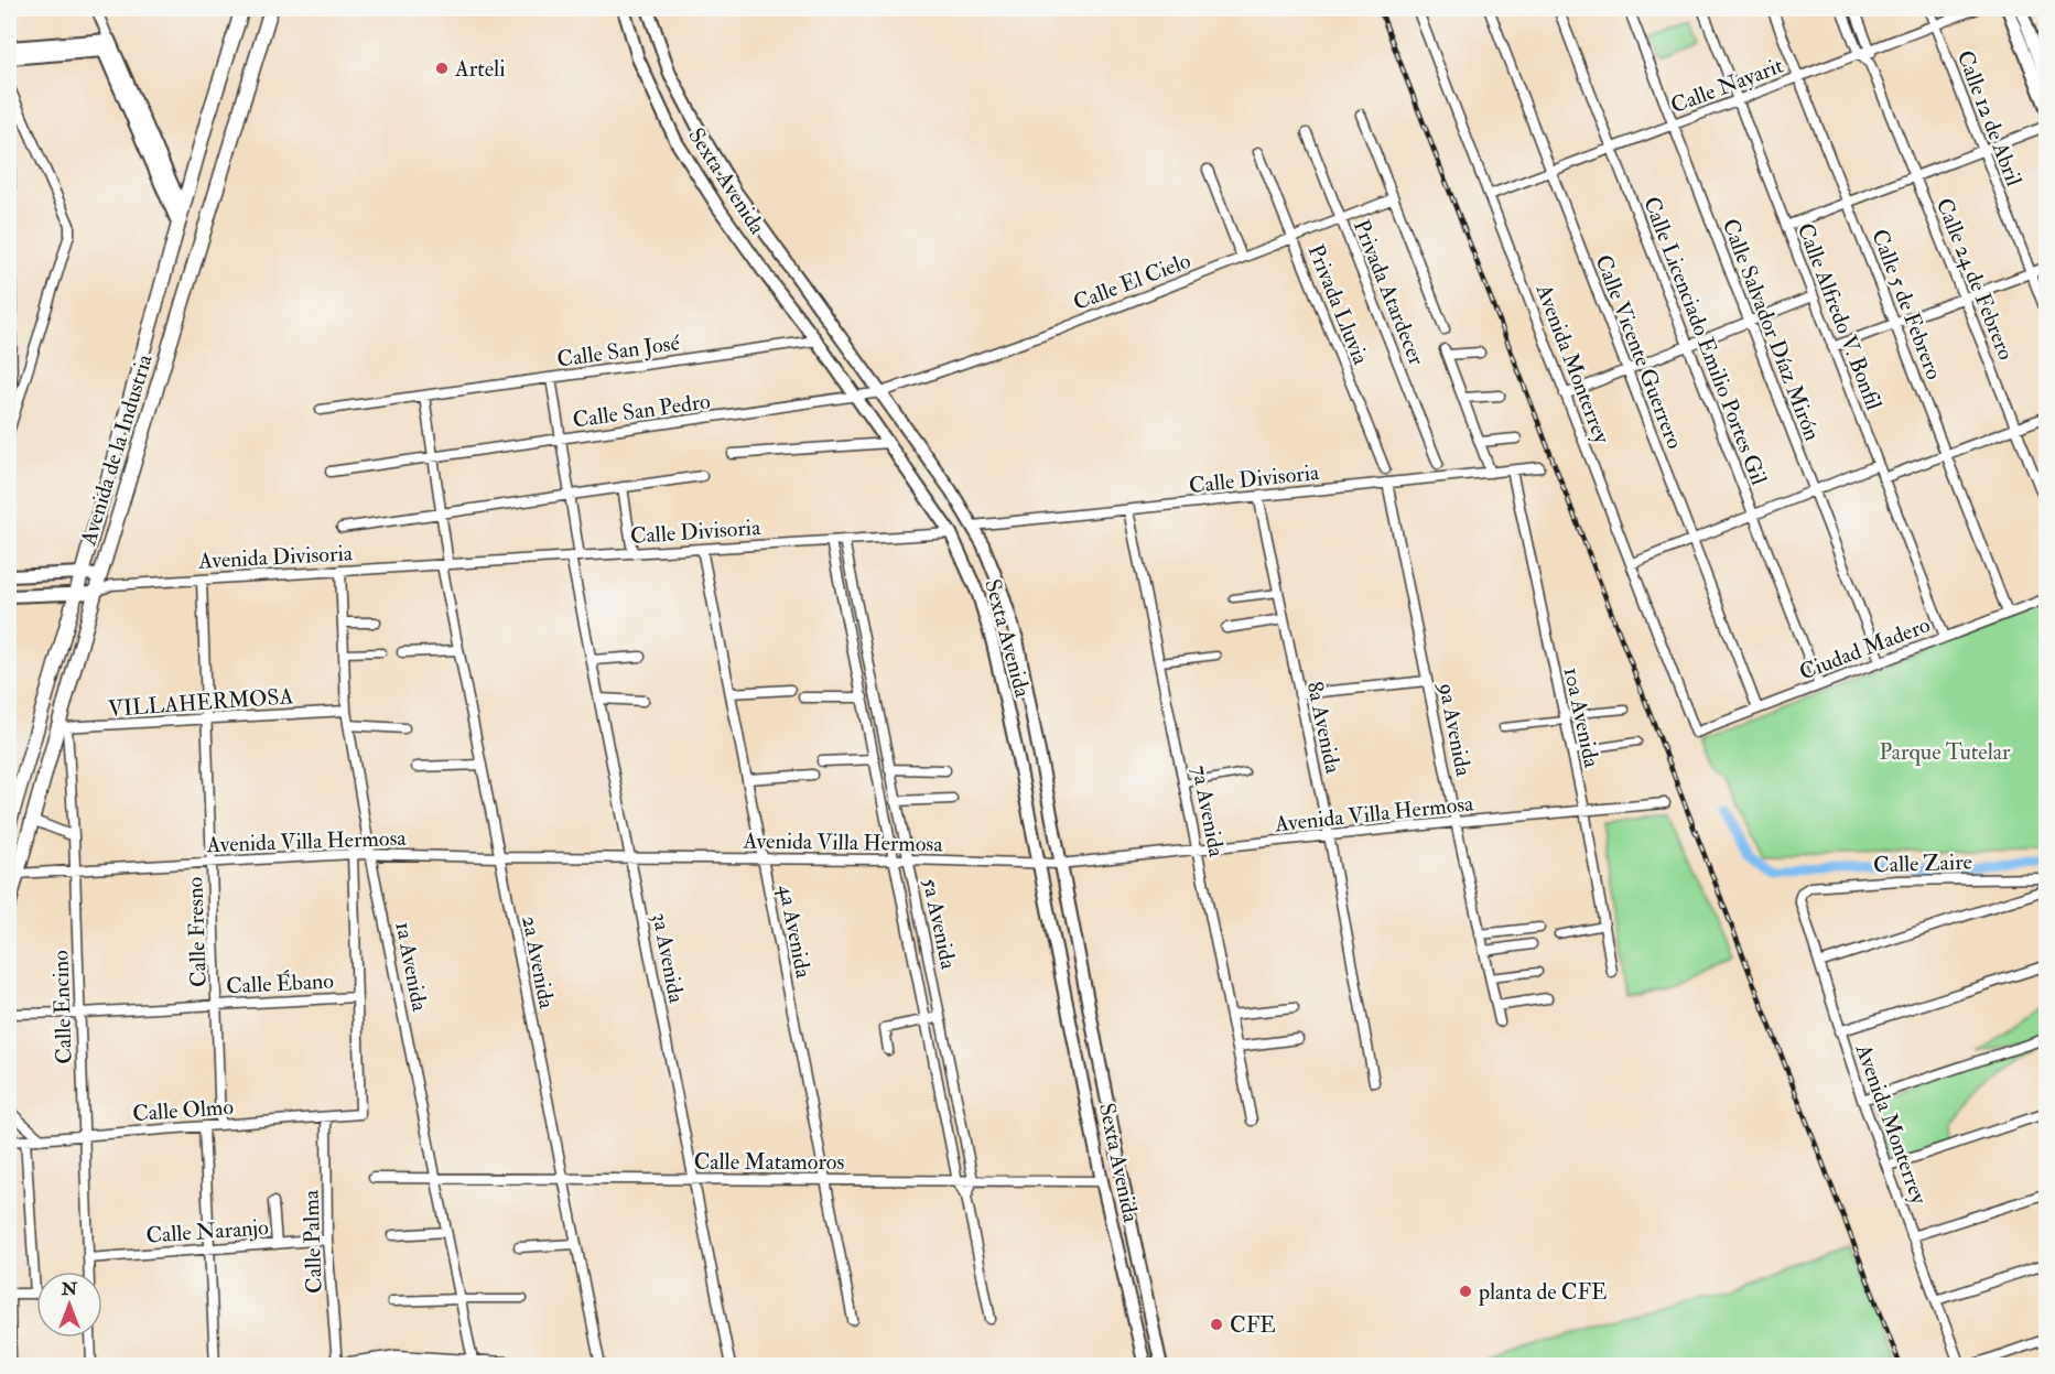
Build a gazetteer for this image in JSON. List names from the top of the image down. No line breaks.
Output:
{"streets":{"main road":["Sexta Avenida","Avenida de la Industria"],"street":["Calle Nayarit","Calle 12 de Abril","Calle 24 de Febrero","Calle El Cielo","Privada Atardecer","Privada Lluvia","Calle 5 de Febrero","Calle Alfredo V. Bonfil","Calle Salvador Díaz Mirón","Calle Licenciado Emilio Portes Gil","Calle San José","Calle Vicente Guerrero","Avenida Monterrey","Calle San Pedro","Calle Divisoria","Avenida Divisoria","Ciudad Madero","VILLAHERMOSA","10a Avenida","8a Avenida","9a Avenida","7a Avenida","Avenida Villa Hermosa","Calle Zaire","5a Avenida","4a Avenida","Calle Fresno","3a Avenida","2a Avenida","1a Avenida","Calle Ébano","Calle Encino","Calle Olmo","Calle Matamoros","Calle Naranjo","Calle Palma"]},"crossings":[["Calle Nayarit","Calle 12 de Abril"],["Calle Nayarit","Calle 24 de Febrero"],["Calle Nayarit","Calle 5 de Febrero"],["Calle Nayarit","Calle Alfredo V. Bonfil"],["Calle Nayarit","Calle Salvador Díaz Mirón"],["Calle Nayarit","Calle Licenciado Emilio Portes Gil"],["Calle Nayarit","Calle Vicente Guerrero"],["Calle Nayarit","Avenida Monterrey"],["Sexta Avenida","Calle El Cielo"],["Sexta Avenida","Calle San José"],["Sexta Avenida","Calle San Pedro"],["Sexta Avenida","Calle Divisoria"],["Sexta Avenida","Avenida Villa Hermosa"],["Sexta Avenida","Calle Matamoros"],["Calle El Cielo","Privada Atardecer"],["Calle El Cielo","Privada Lluvia"],["Calle El Cielo","Calle San Pedro"],["Calle 5 de Febrero","Ciudad Madero"],["Calle Alfredo V. Bonfil","Ciudad Madero"],["Calle Salvador Díaz Mirón","Ciudad Madero"],["Calle Licenciado Emilio Portes Gil","Ciudad Madero"],["Calle San José","3a Avenida"],["Calle San José","2a Avenida"],["Calle Vicente Guerrero","Ciudad Madero"],["Avenida Monterrey","Ciudad Madero"],["Avenida Monterrey","Calle Zaire"],["Calle San Pedro","3a Avenida"],["Calle San Pedro","2a Avenida"],["Avenida de la Industria","Avenida Divisoria"],["Avenida de la Industria","VILLAHERMOSA"],["Avenida de la Industria","Avenida Villa Hermosa"],["Avenida de la Industria","Calle Encino"],["Calle Divisoria","Avenida Divisoria"],["Calle Divisoria","10a Avenida"],["Calle Divisoria","8a Avenida"],["Calle Divisoria","9a Avenida"],["Calle Divisoria","7a Avenida"],["Calle Divisoria","5a Avenida"],["Calle Divisoria","4a Avenida"],["Calle Divisoria","3a Avenida"],["Calle Divisoria","2a Avenida"],["Avenida Divisoria","Calle Fresno"],["Avenida Divisoria","2a Avenida"],["Avenida Divisoria","1a Avenida"],["VILLAHERMOSA","Calle Fresno"],["VILLAHERMOSA","1a Avenida"],["VILLAHERMOSA","Calle Encino"],["10a Avenida","Avenida Villa Hermosa"],["8a Avenida","Avenida Villa Hermosa"],["9a Avenida","Avenida Villa Hermosa"],["7a Avenida","Avenida Villa Hermosa"],["Avenida Villa Hermosa","5a Avenida"],["Avenida Villa Hermosa","4a Avenida"],["Avenida Villa Hermosa","Calle Fresno"],["Avenida Villa Hermosa","3a Avenida"],["Avenida Villa Hermosa","2a Avenida"],["Avenida Villa Hermosa","1a Avenida"],["Avenida Villa Hermosa","Calle Encino"],["5a Avenida","Calle Matamoros"],["4a Avenida","Calle Matamoros"],["Calle Fresno","Calle Ébano"],["Calle Fresno","Calle Olmo"],["3a Avenida","Calle Matamoros"],["2a Avenida","Calle Matamoros"],["1a Avenida","Calle Matamoros"],["Calle Ébano","Calle Encino"],["Calle Ébano","Calle Olmo"],["Calle Encino","Calle Olmo"],["Calle Encino","Calle Naranjo"],["Calle Olmo","Calle Palma"],["Calle Naranjo","Calle Palma"]],"parks":["Parque Tutelar"],"places":["Arteli","planta de CFE","CFE"],"north":"top"}
